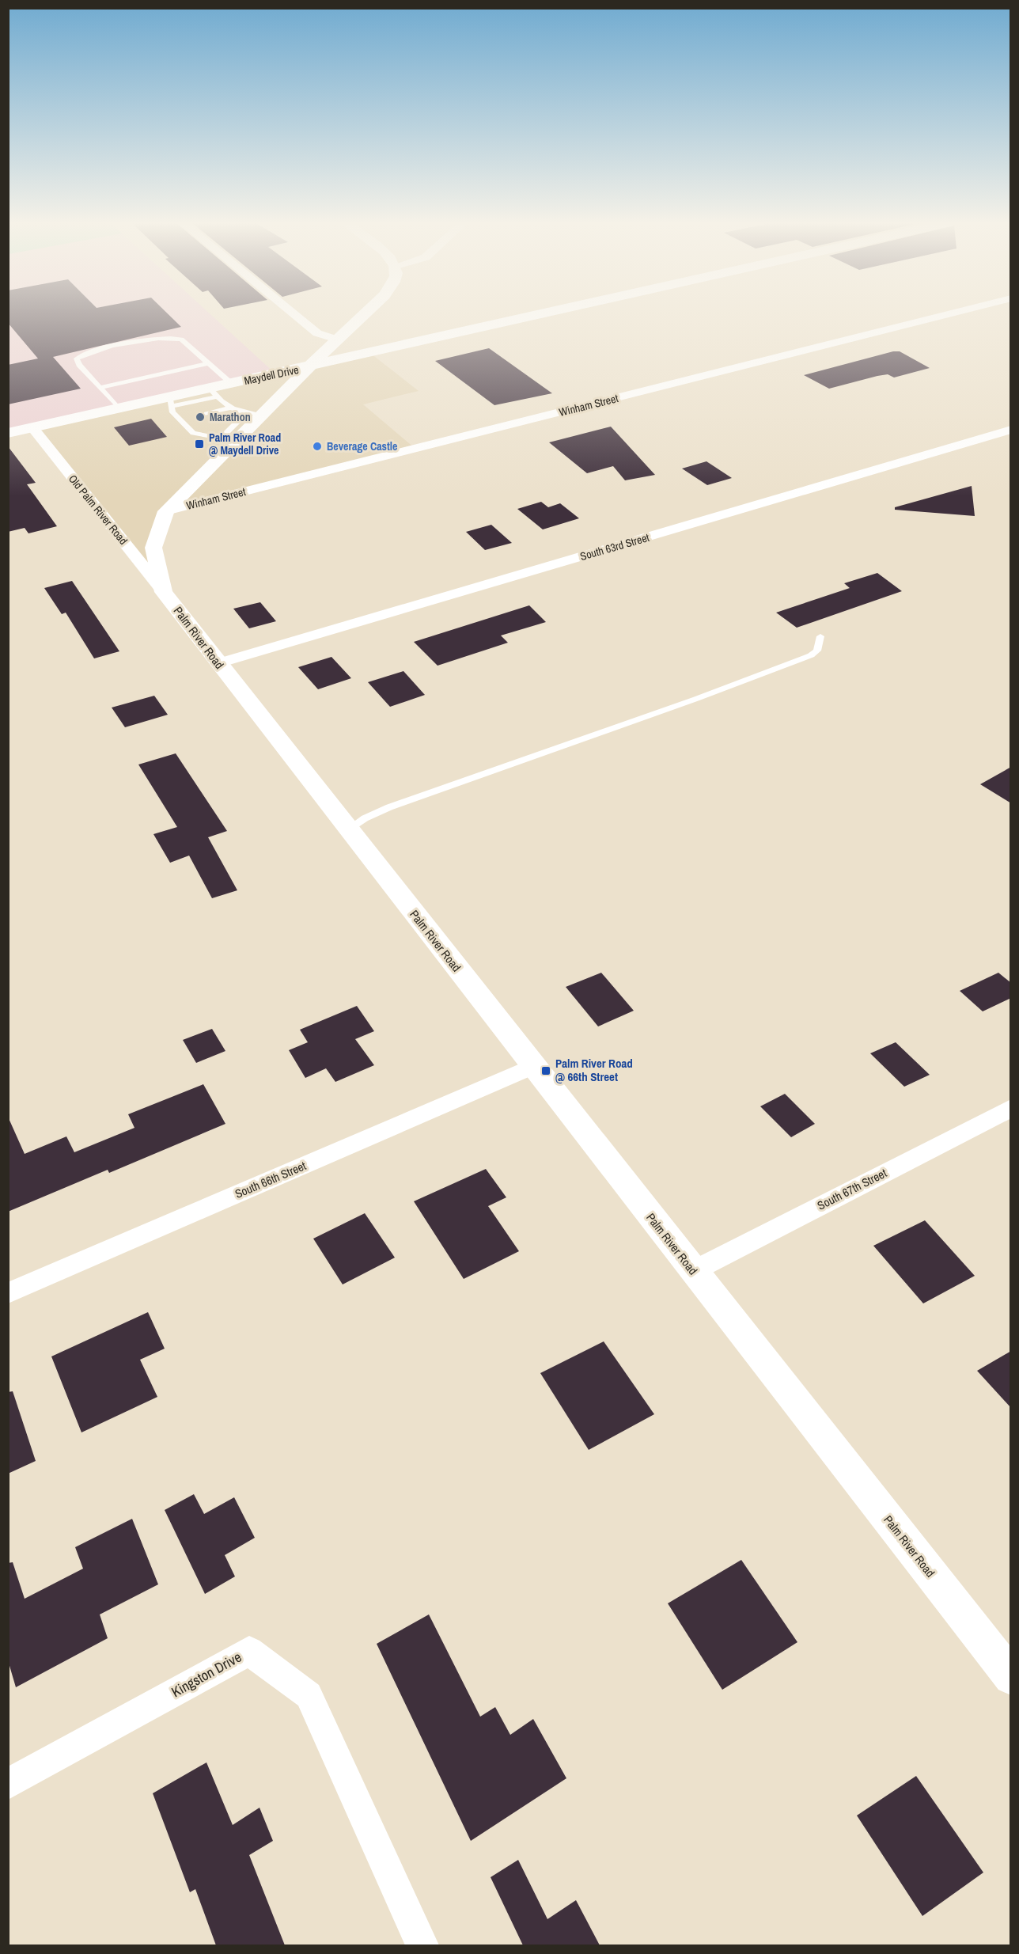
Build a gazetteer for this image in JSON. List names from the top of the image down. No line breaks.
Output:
{"streets":{"street":["Maydell Drive","Winham Street","Old Palm River Road","South 63rd Street","Palm River Road","South 66th Street","South 67th Street","Kingston Drive"]},"crossings":[["Maydell Drive","Old Palm River Road"],["Maydell Drive","Palm River Road"],["Winham Street","Palm River Road"],["Old Palm River Road","Palm River Road"],["South 63rd Street","Palm River Road"],["Palm River Road","South 66th Street"],["Palm River Road","South 67th Street"]],"places":{"other":["Marathon","Beverage Castle"],"transit":["Palm River Road @ Maydell Drive","Palm River Road @ 66th Street"]}}
